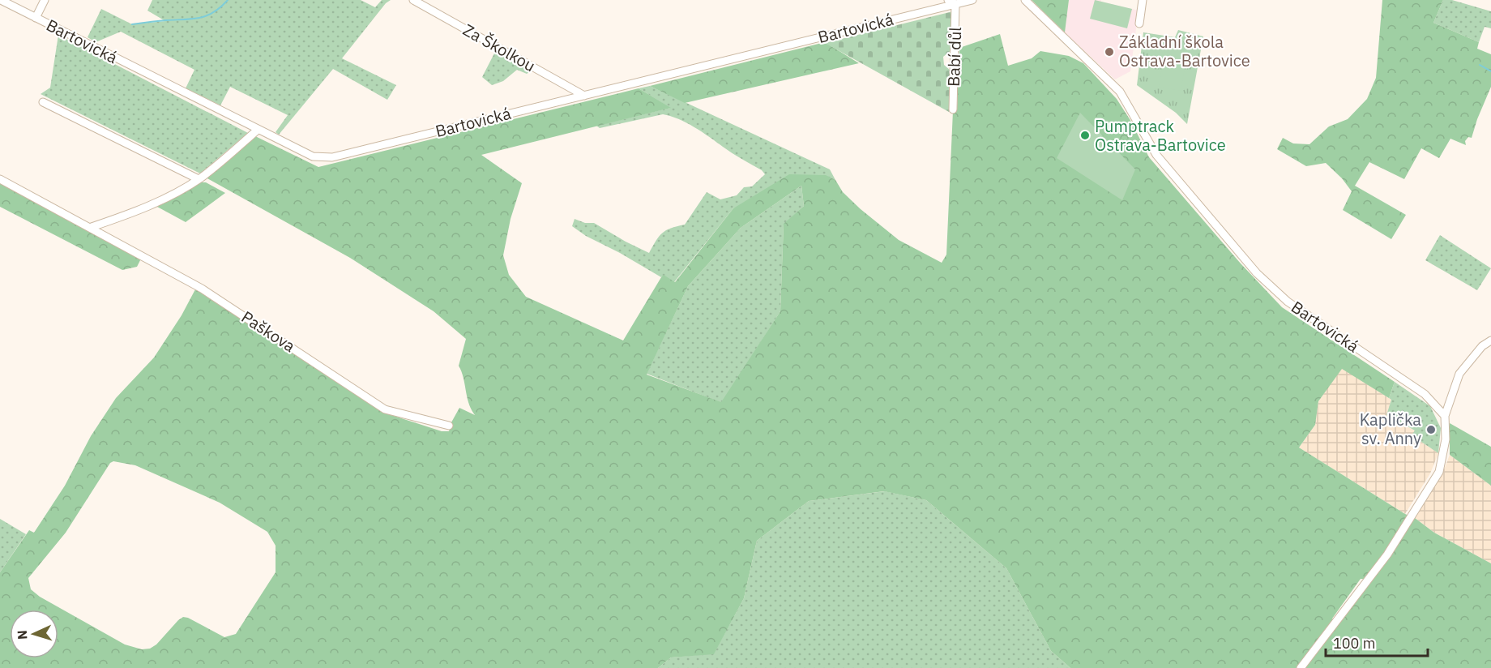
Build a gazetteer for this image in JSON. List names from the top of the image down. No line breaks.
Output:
{"streets":{"street":["Bartovická","Za Školkou","Babí důl","Paškova"]},"crossings":[["Bartovická","Za Školkou"],["Bartovická","Babí důl"]],"places":["Základní škola Ostrava-Bartovice","Pumptrack Ostrava-Bartovice","Kaplička sv. Anny"],"scale_bar":"100 m","north":"left"}
